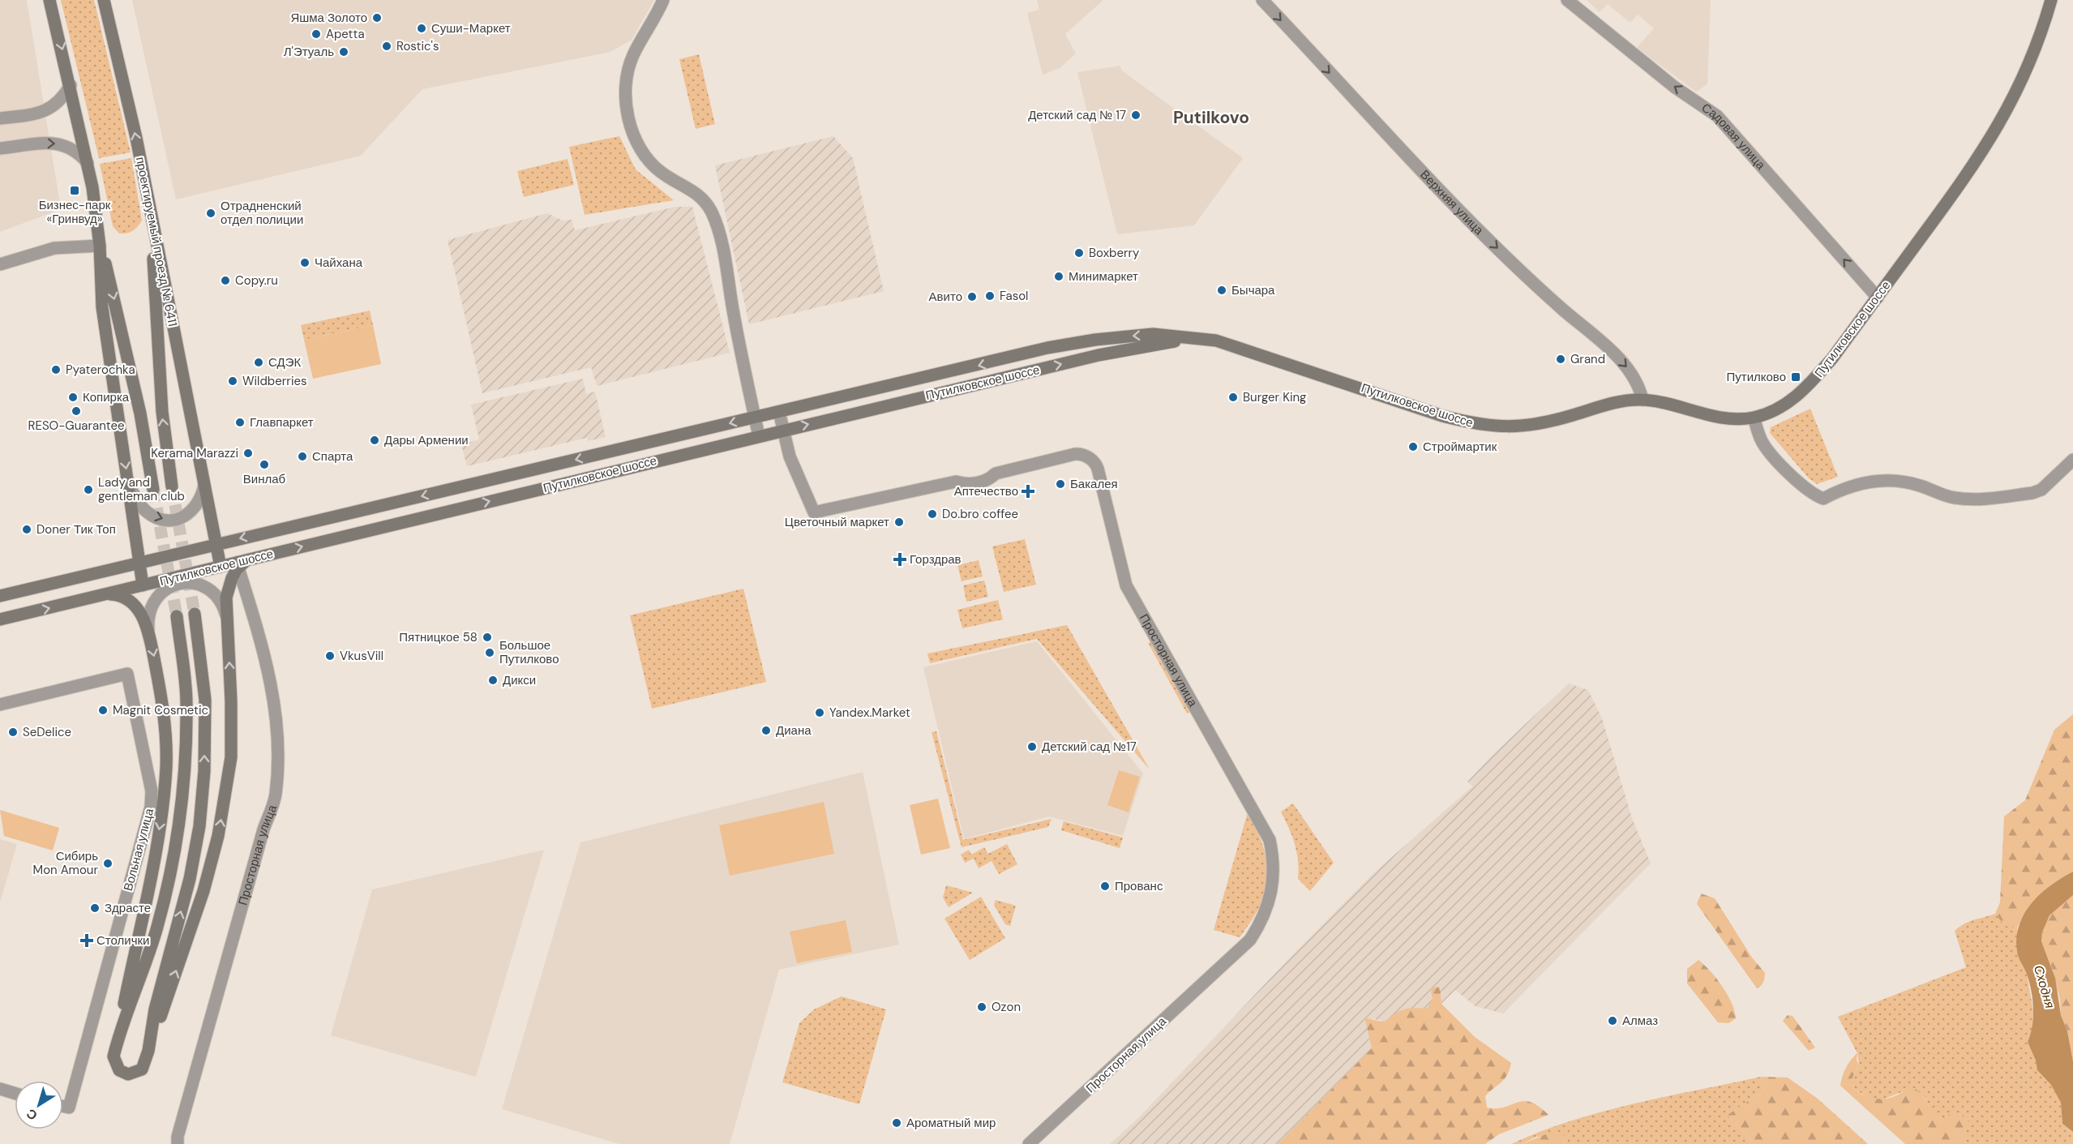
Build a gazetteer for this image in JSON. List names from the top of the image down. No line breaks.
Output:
{"streets":{"street":["Садовая улица","Верхняя улица","проектируемый проезд № 6411","Путилковское шоссе","Просторная улица","Вольная улица"]},"crossings":[["Садовая улица","Путилковское шоссе"],["Верхняя улица","Путилковское шоссе"],["проектируемый проезд № 6411","Путилковское шоссе"],["Путилковское шоссе","Просторная улица"]],"one_way":["Садовая улица","Верхняя улица"],"districts":["Putilkovo"],"water":["Сходня"],"places":{"other":["Яшма Золото","Суши-Маркет","Apetta","Rostic's","Л'Этуаль","Детский сад № 17","Отрадненский отдел полиции","Boxberry","Чайхана","Минимаркет","Copy.ru","Бычара","Fasol","Авито","Grand","СДЭК","Pyaterochka","Wildberries","Копирка","Burger King","RESO-Guarantee","Главпаркет","Дары Армении","Строймартик","Kerama Marazzi","Спарта","Винлаб","Бакалея","Lady and gentleman club","Do.bro coffee","Цветочный маркет","Doner Тик Топ","Пятницкое 58","Большое Путилково","VkusVill","Дикси","Magnit Cosmetic","Yandex.Market","Диана","SeDelice","Детский сад №17","Сибирь Mon Amour","Прованс","Здрасте","Ozon","Алмаз","Ароматный мир"],"transit":["Бизнес-парк «Гринвуд»","Путилково"],"health":["Аптечество","Горздрав","Столички"]},"north":"bottom left"}
